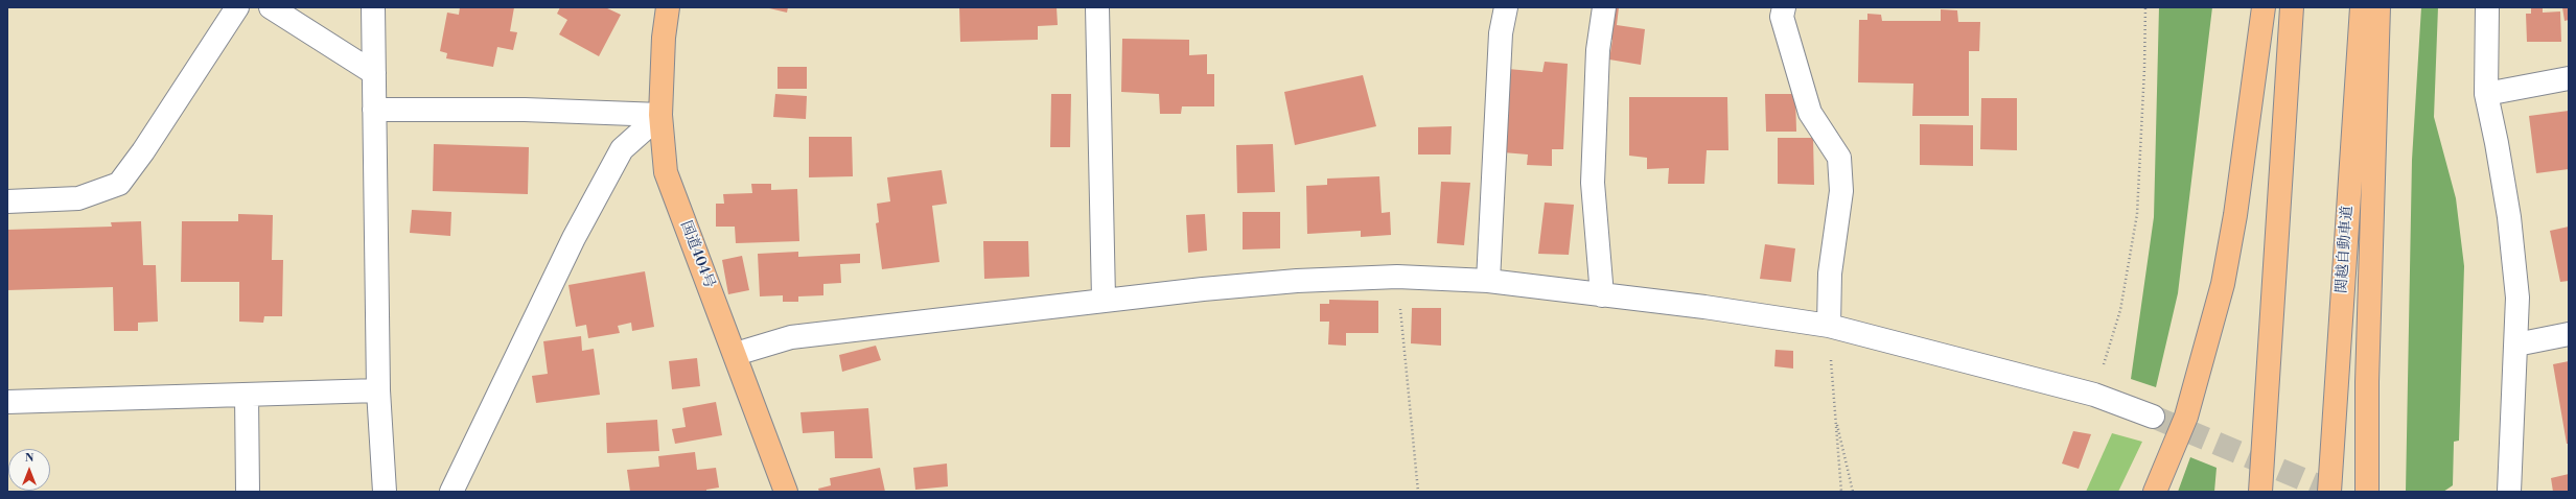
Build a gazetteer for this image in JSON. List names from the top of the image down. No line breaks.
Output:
{"streets":{"highway":["関越自動車道","国道404号"]},"north":"top"}
